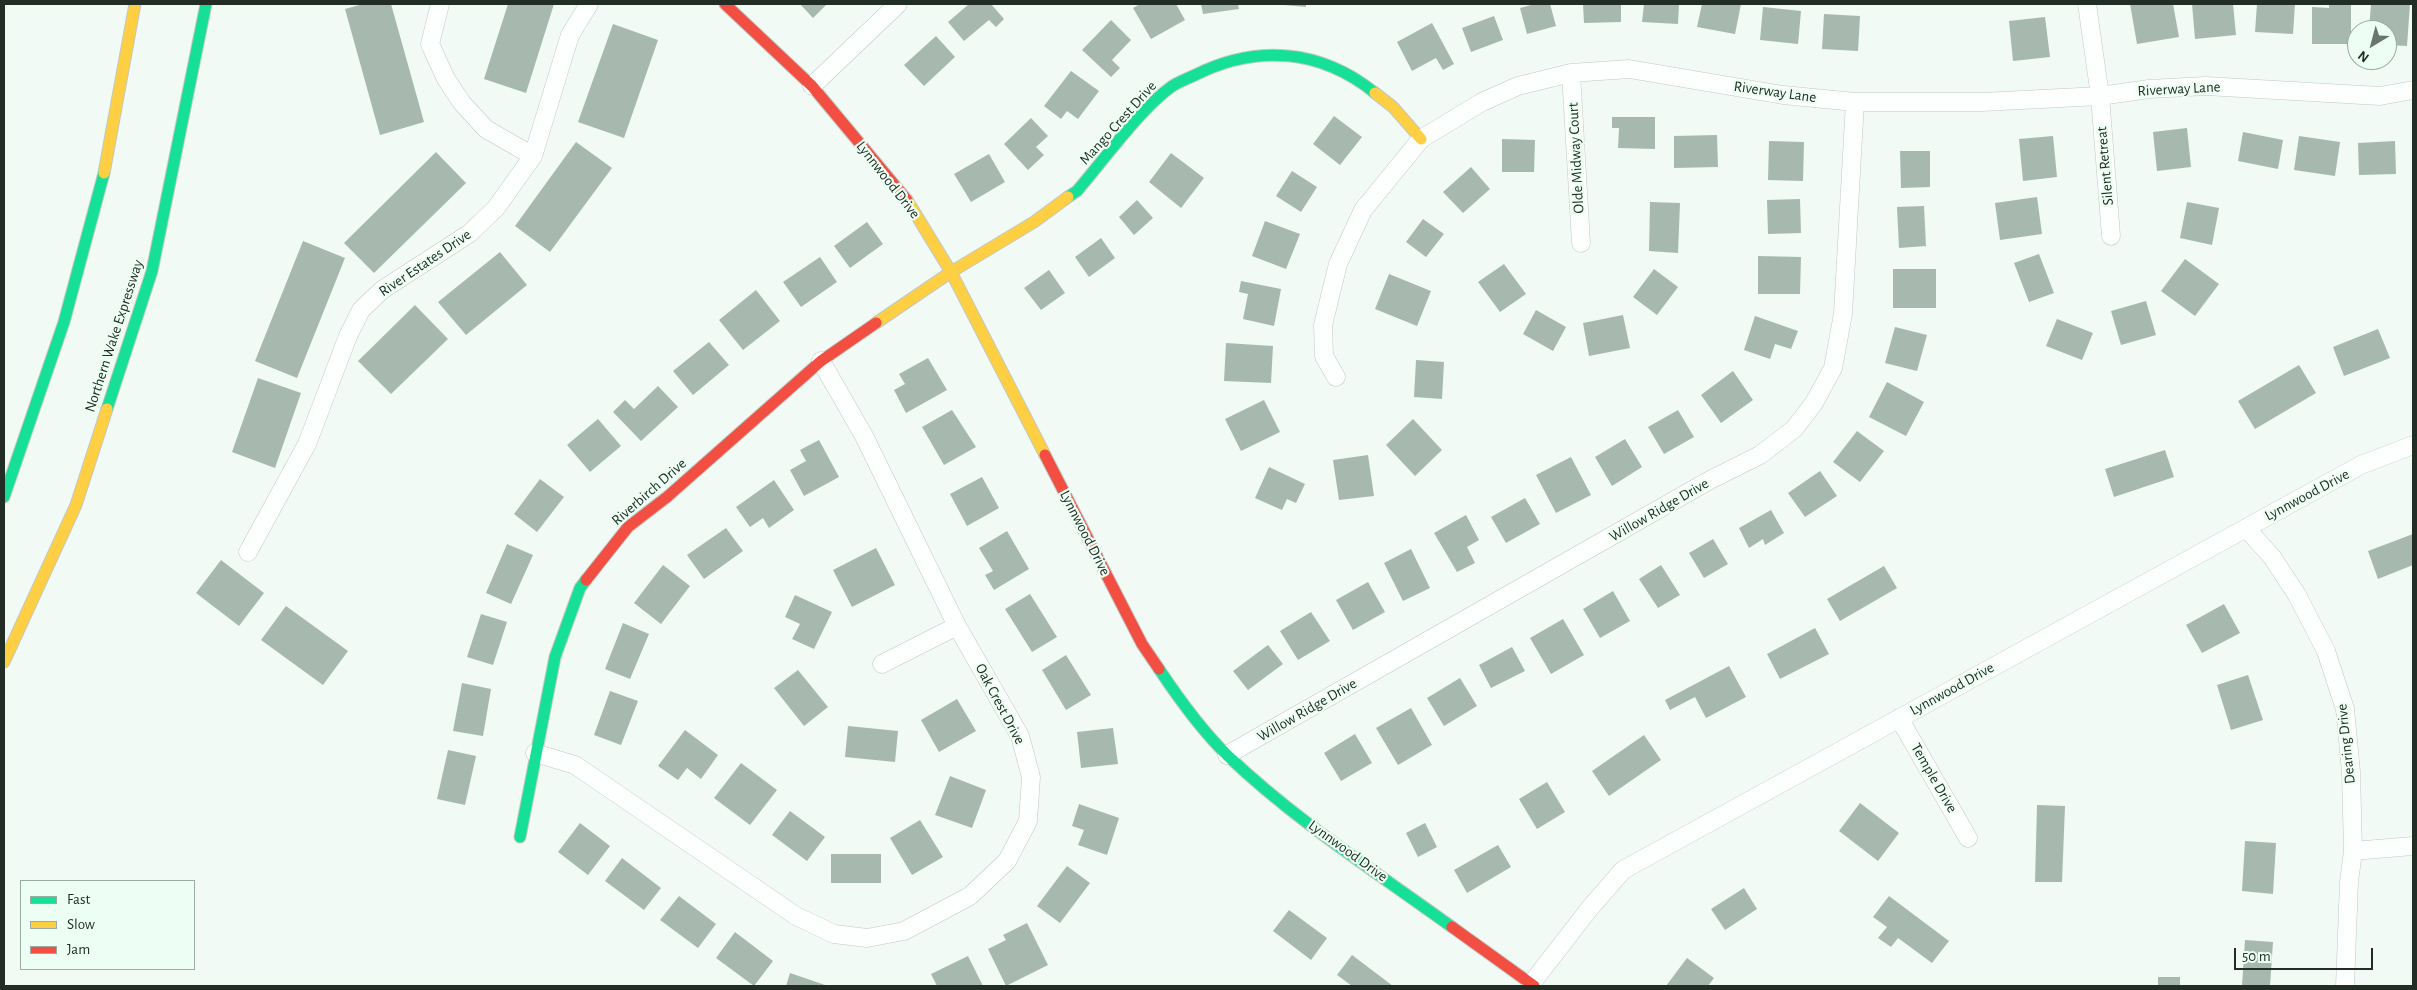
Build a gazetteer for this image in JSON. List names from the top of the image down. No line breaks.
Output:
{"streets":{"main road":["Mango Crest Drive","Lynnwood Drive","Northern Wake Expressway","Riverbirch Drive"],"street":["Riverway Lane","Olde Midway Court","Silent Retreat","River Estates Drive","Willow Ridge Drive","Oak Crest Drive","Dearing Drive","Temple Drive"]},"crossings":[["Riverway Lane","Mango Crest Drive"],["Riverway Lane","Olde Midway Court"],["Riverway Lane","Silent Retreat"],["Riverway Lane","Willow Ridge Drive"],["Mango Crest Drive","Lynnwood Drive"],["Mango Crest Drive","Riverbirch Drive"],["Lynnwood Drive","Riverbirch Drive"],["Lynnwood Drive","Willow Ridge Drive"],["Lynnwood Drive","Dearing Drive"],["Lynnwood Drive","Temple Drive"],["Riverbirch Drive","Oak Crest Drive"]],"legend":["Fast","Slow","Jam"],"scale_bar":"50 m","north":"bottom left"}
